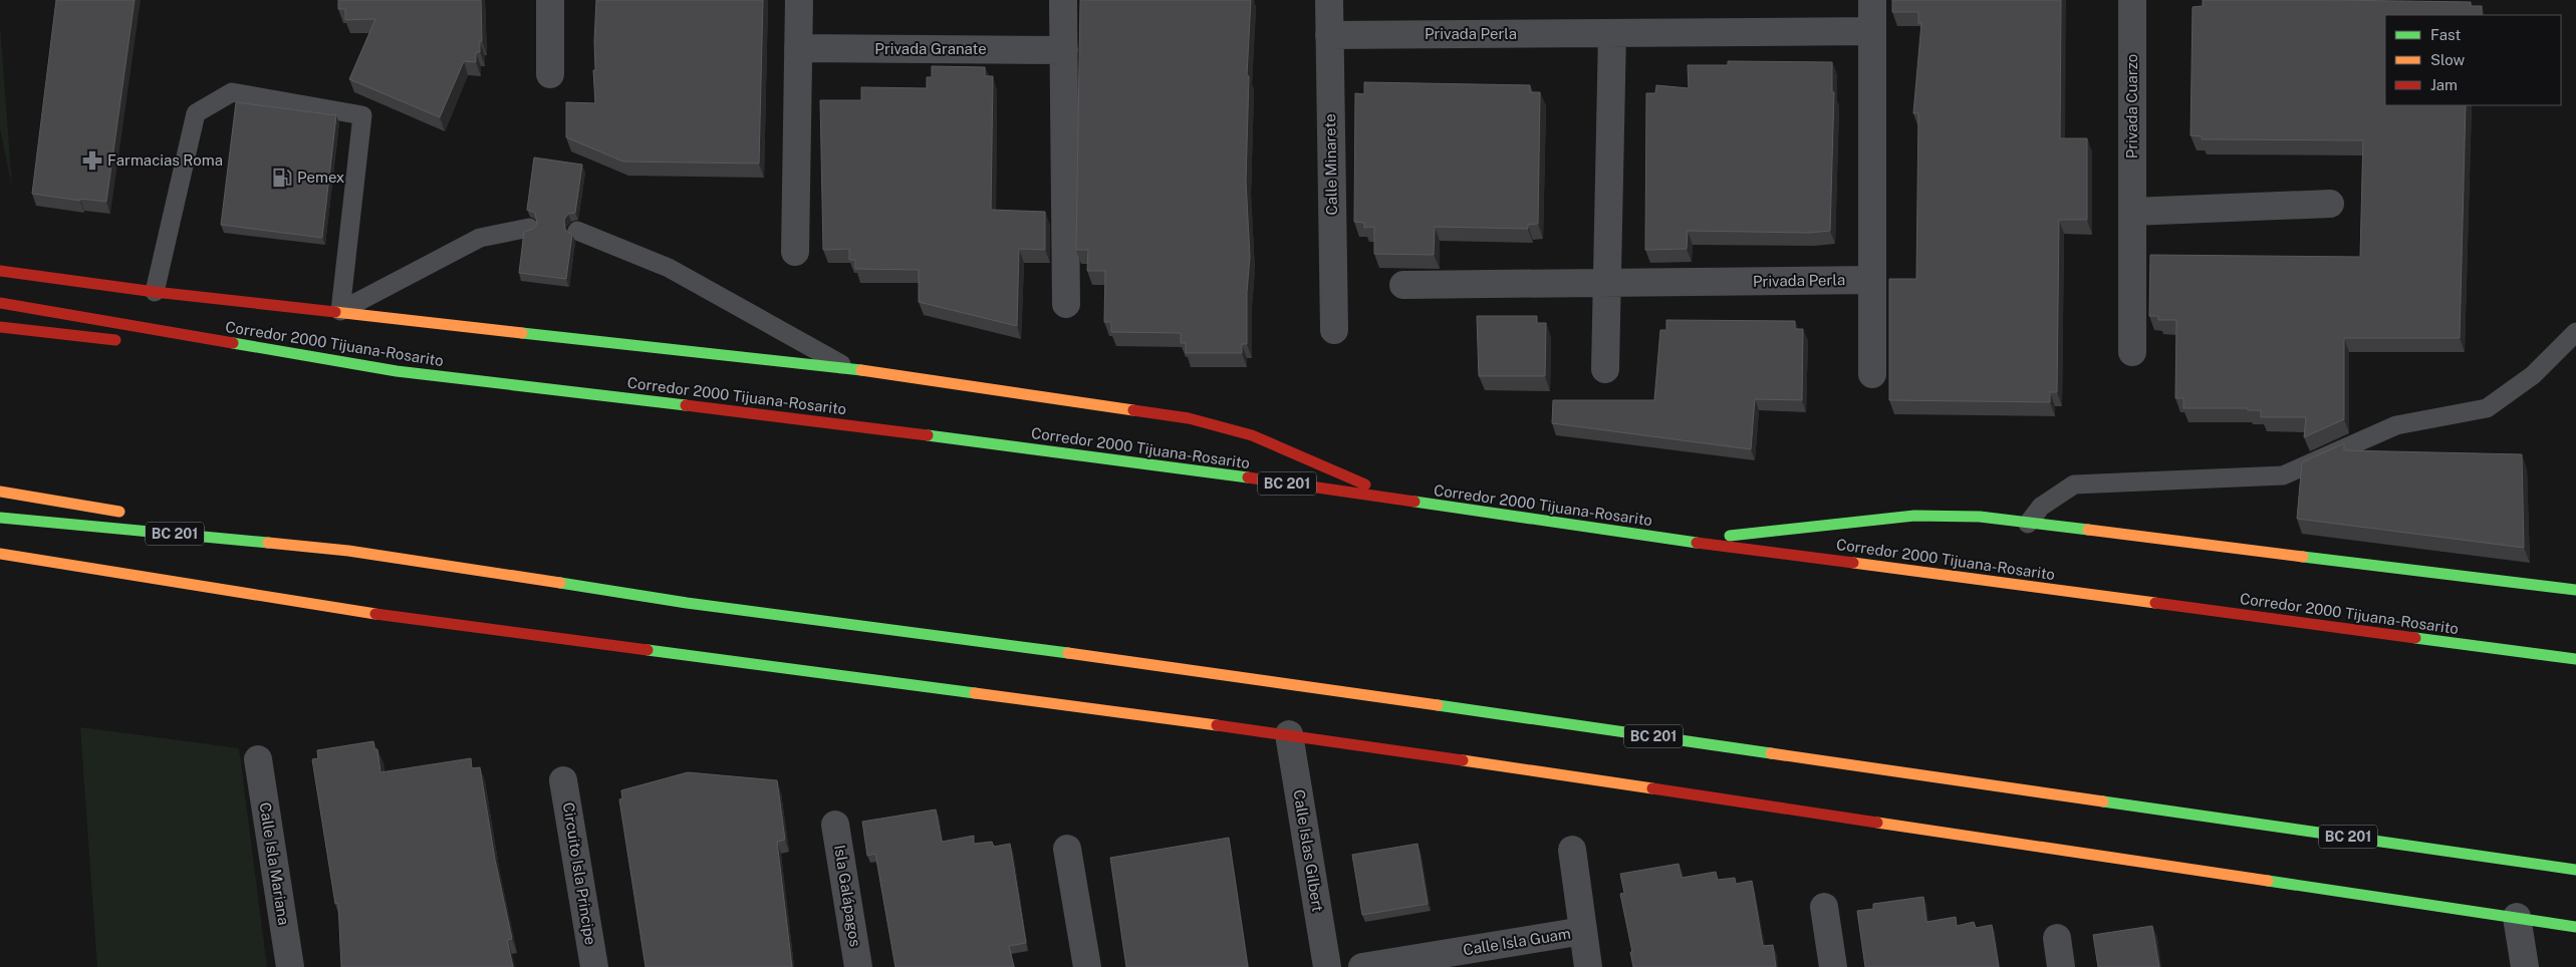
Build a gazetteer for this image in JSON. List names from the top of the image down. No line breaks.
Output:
{"streets":{"highway":["Corredor 2000 Tijuana-Rosarito","BC 201"],"street":["Privada Perla","Privada Granate","Privada Cuarzo","Calle Minarete","Calle Islas Gilbert","Calle Isla Mariana","Circuito Isla Principe","Isla Galápagos","Calle Isla Guam"]},"crossings":[["Privada Perla","Calle Minarete"]],"places":{"pharmacy":["Farmacias Roma"],"fuel station":["Pemex"]},"legend":["Fast","Slow","Jam"]}
